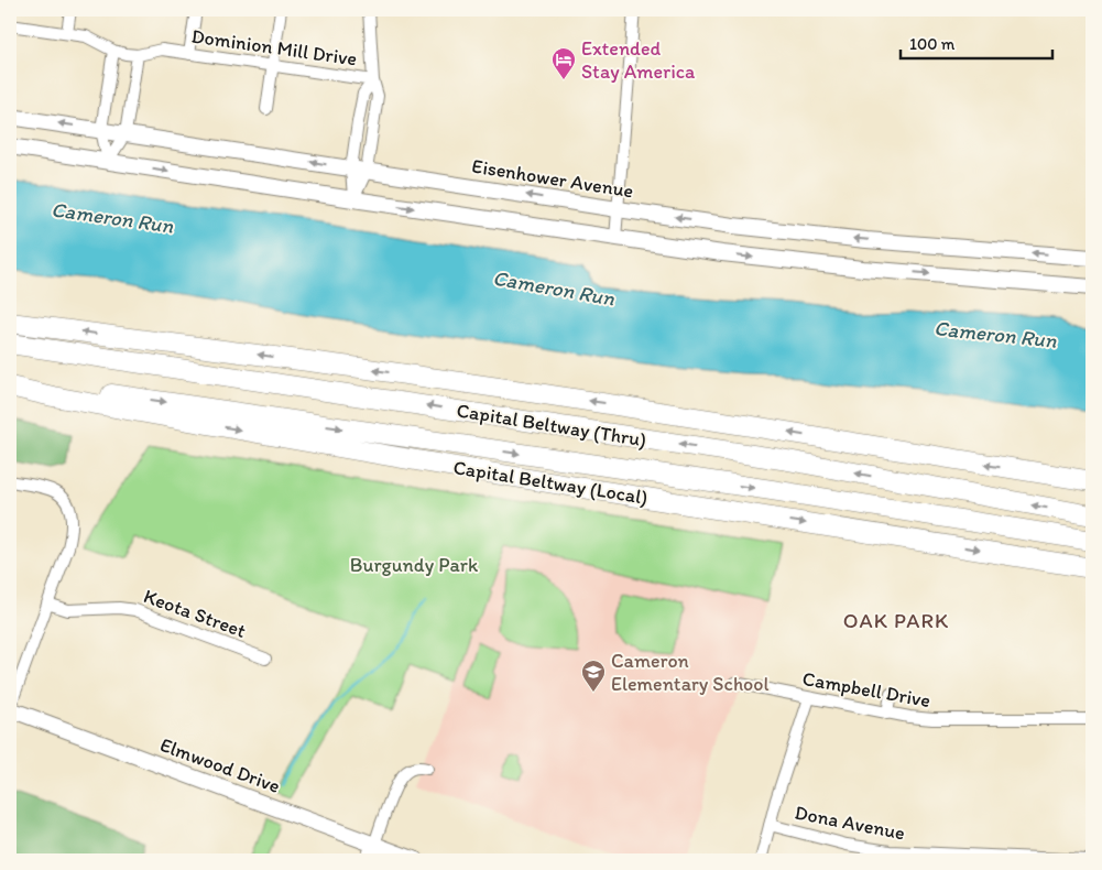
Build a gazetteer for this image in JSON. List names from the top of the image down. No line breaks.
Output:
{"streets":{"highway":["Capital Beltway (Thru)","Capital Beltway (Local)"],"main road":["Eisenhower Avenue","Elmwood Drive"],"street":["Dominion Mill Drive","Keota Street","Campbell Drive","Dona Avenue"]},"districts":["OAK PARK"],"water":["Cameron Run"],"parks":["Burgundy Park"],"places":{"hotel":["Extended Stay America"],"school or university":["Cameron Elementary School"]},"scale_bar":"100 m"}
